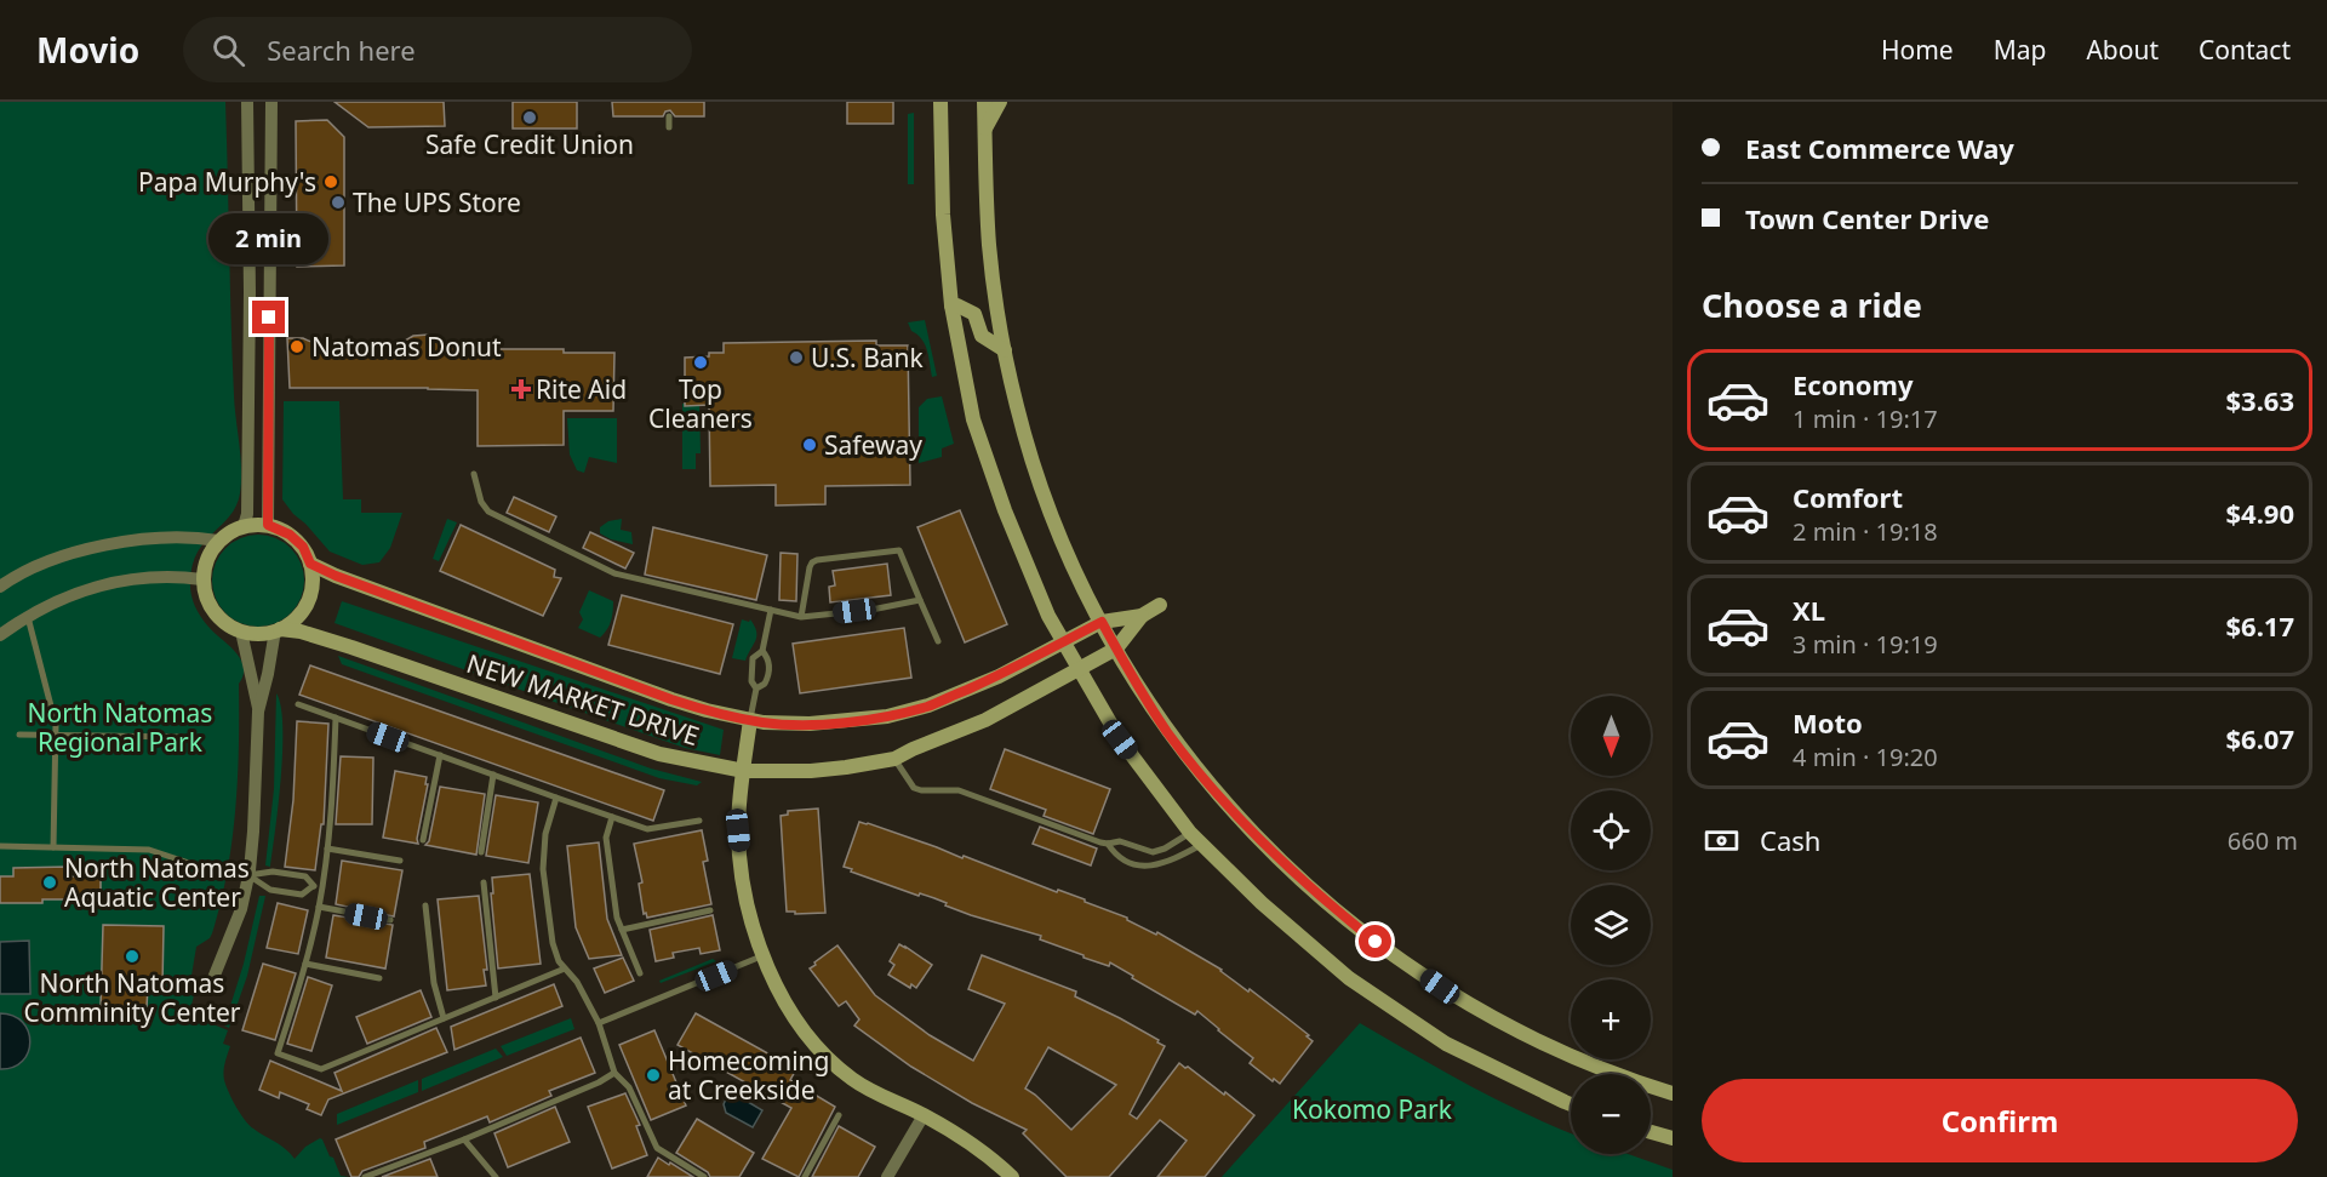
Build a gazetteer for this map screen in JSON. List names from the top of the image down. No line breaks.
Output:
{"streets":{"street":["NEW MARKET DRIVE"]},"parks":["North Natomas Regional Park","Kokomo Park"],"places":{"other":["Safe Credit Union","Papa Murphy's","The UPS Store","Natomas Donut","U.S. Bank","Top Cleaners","Safeway","North Natomas Aquatic Center","North Natomas Comminity Center","Homecoming at Creekside"],"health":["Rite Aid"]},"north":"bottom","page":{"header":"Movio","search":"Search here","nav":["Home","Map","About","Contact"],"banner":["East Commerce Way","Town Center Drive"],"bubble":"2 min","heading":"Choose a ride","list":[{"name":"Economy","note":"1 min · 19:17","value":"$3.63"},{"name":"Comfort","note":"2 min · 19:18","value":"$4.90"},{"name":"XL","note":"3 min · 19:19","value":"$6.17"},{"name":"Moto","note":"4 min · 19:20","value":"$6.07"}],"map_buttons":["+","−"],"pay":["Cash","660 m"],"buttons":"Confirm"}}
